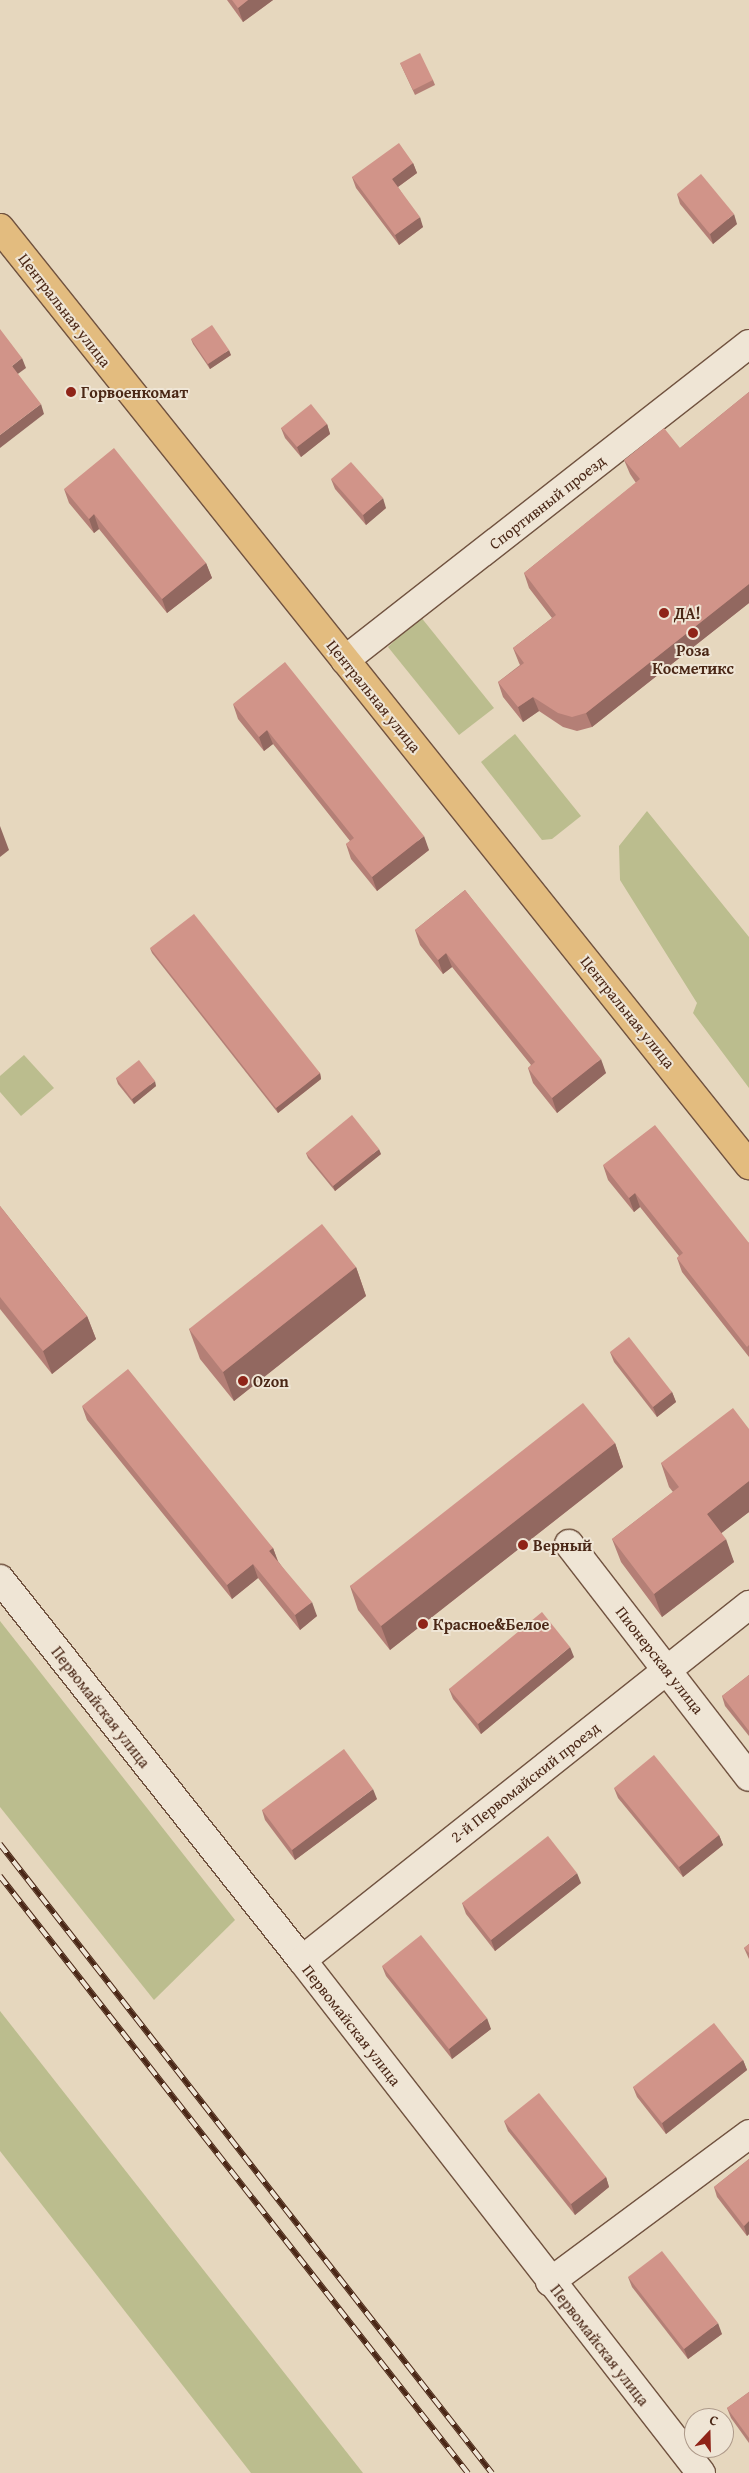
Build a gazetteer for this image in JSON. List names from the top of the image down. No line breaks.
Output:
{"streets":{"main road":["Центральная улица"],"street":["Спортивный проезд","Пионерская улица","Первомайская улица","2-й Первомайский проезд"]},"crossings":[["Центральная улица","Спортивный проезд"],["Пионерская улица","2-й Первомайский проезд"],["Первомайская улица","2-й Первомайский проезд"]],"places":["Горвоенкомат","ДА!","Роза Косметикс","Ozon","Верный","Красное&Белое"],"north":"top"}
